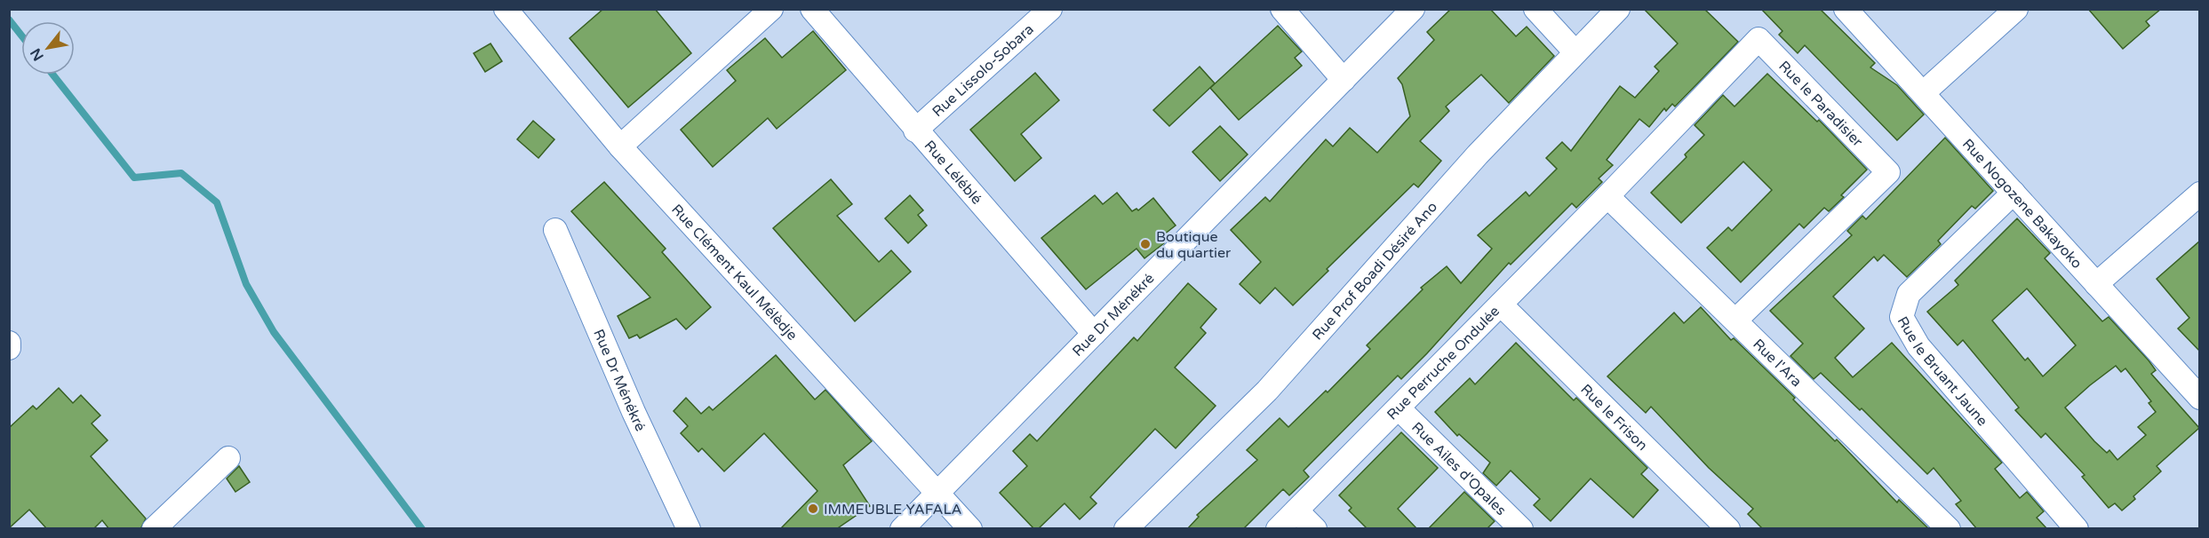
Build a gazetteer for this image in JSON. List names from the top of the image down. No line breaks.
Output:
{"streets":{"street":["Rue Lissolo-Sobara","Rue le Paradisier","Rue Léléblé","Rue Nogozene Bakayoko","Rue Prof Boadi Désiré Ano","Rue Clément Kaul Mélèdje","Rue Dr Ménékré","Rue l'Ara","Rue Perruche Ondulée","Rue le Bruant Jaune","Rue le Frison","Rue Ailes d'Opales"]},"crossings":[["Rue Lissolo-Sobara","Rue Léléblé"],["Rue le Paradisier","Rue l'Ara"],["Rue le Paradisier","Rue Perruche Ondulée"],["Rue Léléblé","Rue Dr Ménékré"],["Rue Nogozene Bakayoko","Rue le Bruant Jaune"],["Rue Clément Kaul Mélèdje","Rue Dr Ménékré"],["Rue l'Ara","Rue Perruche Ondulée"],["Rue Perruche Ondulée","Rue le Frison"],["Rue Perruche Ondulée","Rue Ailes d'Opales"]],"places":["Boutique du quartier","IMMEUBLE YAFALA"],"north":"bottom left"}
